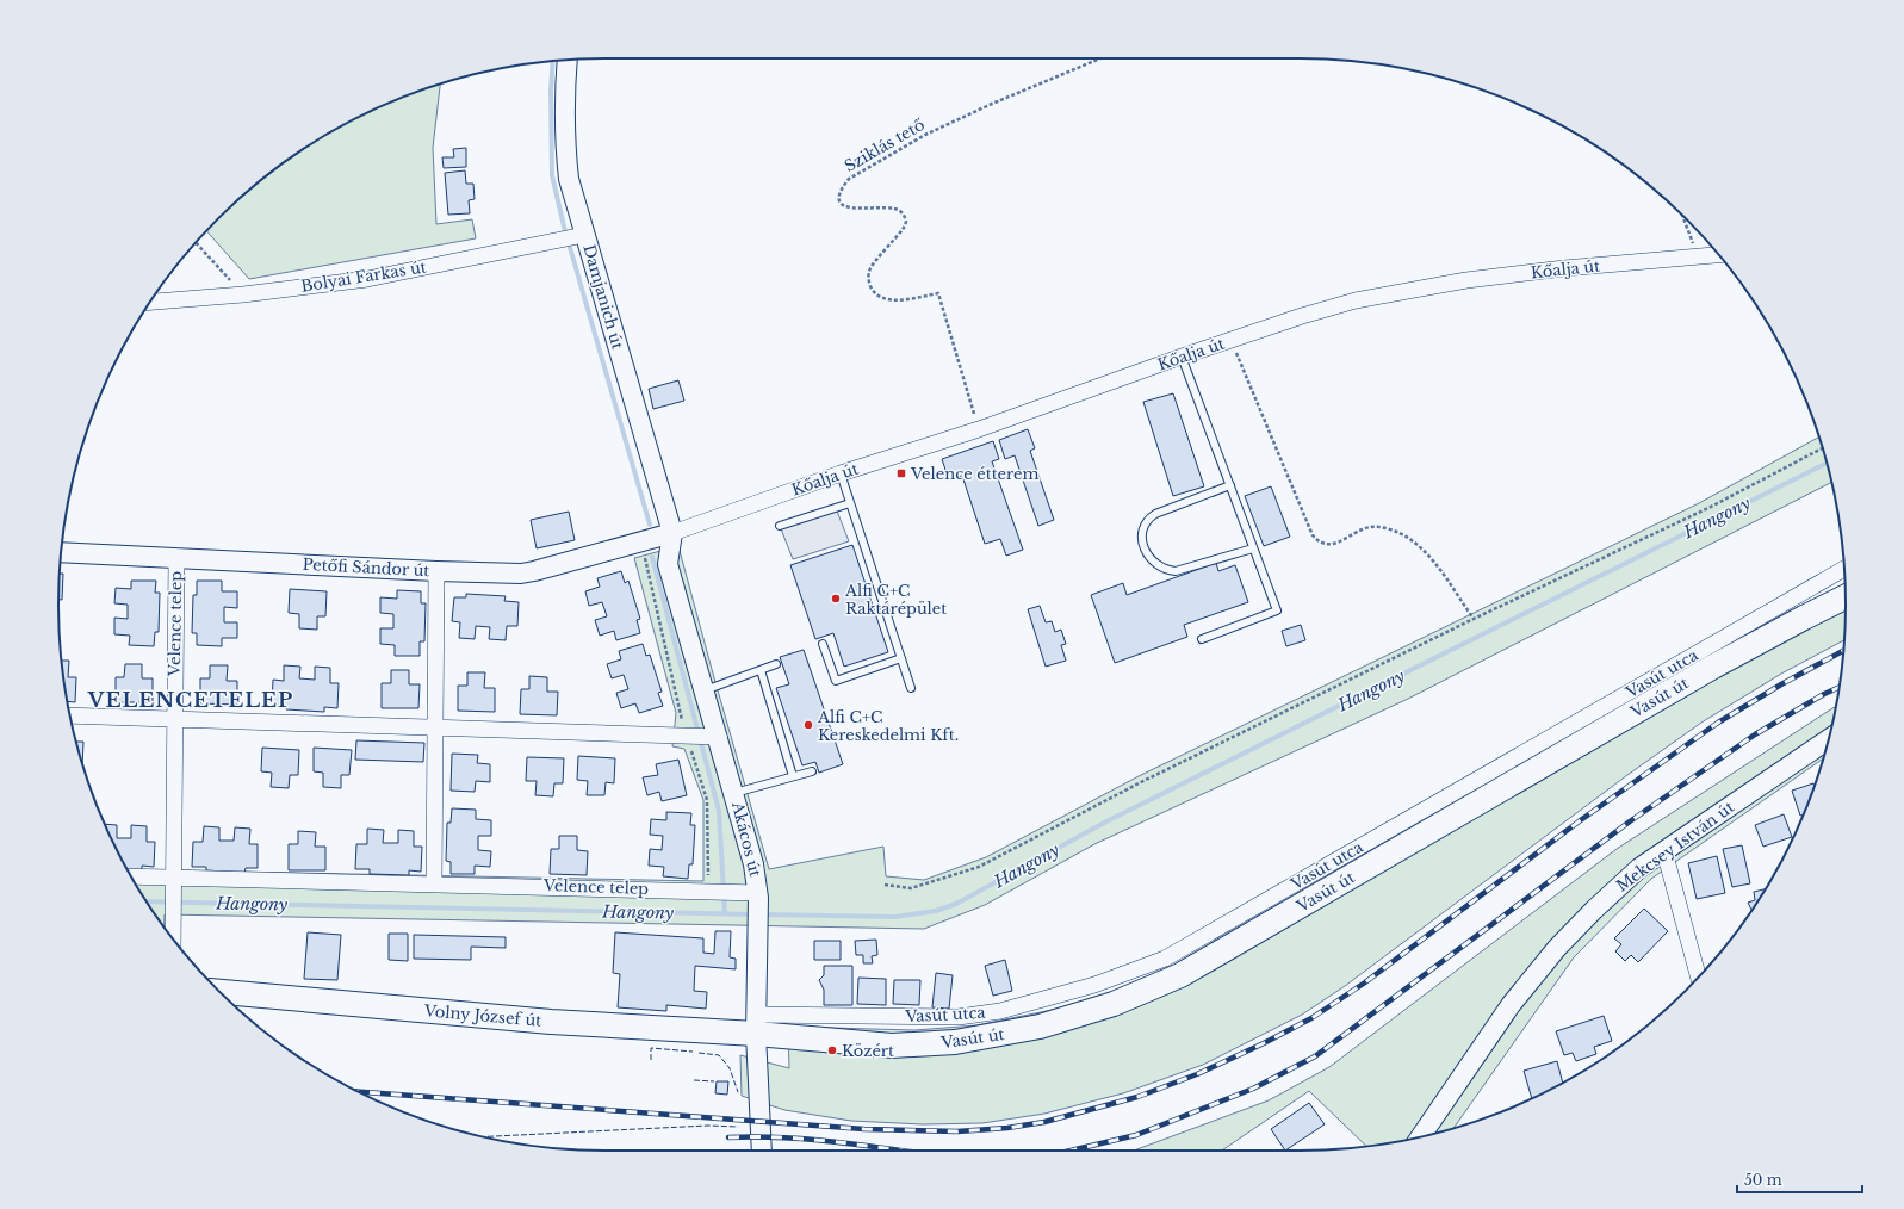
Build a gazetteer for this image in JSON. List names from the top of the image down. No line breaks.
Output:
{"streets":{"main road":["Vasút út","Volny József út"],"street":["Kőalja út","Bolyai Farkas út","Damjanich út","Petőfi Sándor út","Velence telep","Vasút utca","Akácos út","Mekcsey István út"],"path":["Sziklás tető"]},"crossings":[["Sziklás tető","Kőalja út"],["Kőalja út","Damjanich út"],["Kőalja út","Petőfi Sándor út"],["Kőalja út","Akácos út"],["Bolyai Farkas út","Damjanich út"],["Damjanich út","Petőfi Sándor út"],["Damjanich út","Akácos út"],["Petőfi Sándor út","Velence telep"],["Petőfi Sándor út","Akácos út"],["Velence telep","Akácos út"],["Vasút utca","Vasút út"],["Vasút utca","Akácos út"],["Vasút utca","Volny József út"],["Vasút út","Akácos út"],["Vasút út","Volny József út"],["Akácos út","Volny József út"]],"districts":["VELENCETELEP"],"water":["Hangony"],"places":{"transit":["Velence étterem"],"other":["Alfi C+C Raktárépület","Alfi C+C Kereskedelmi Kft.","Közért"]},"scale_bar":"50 m"}
